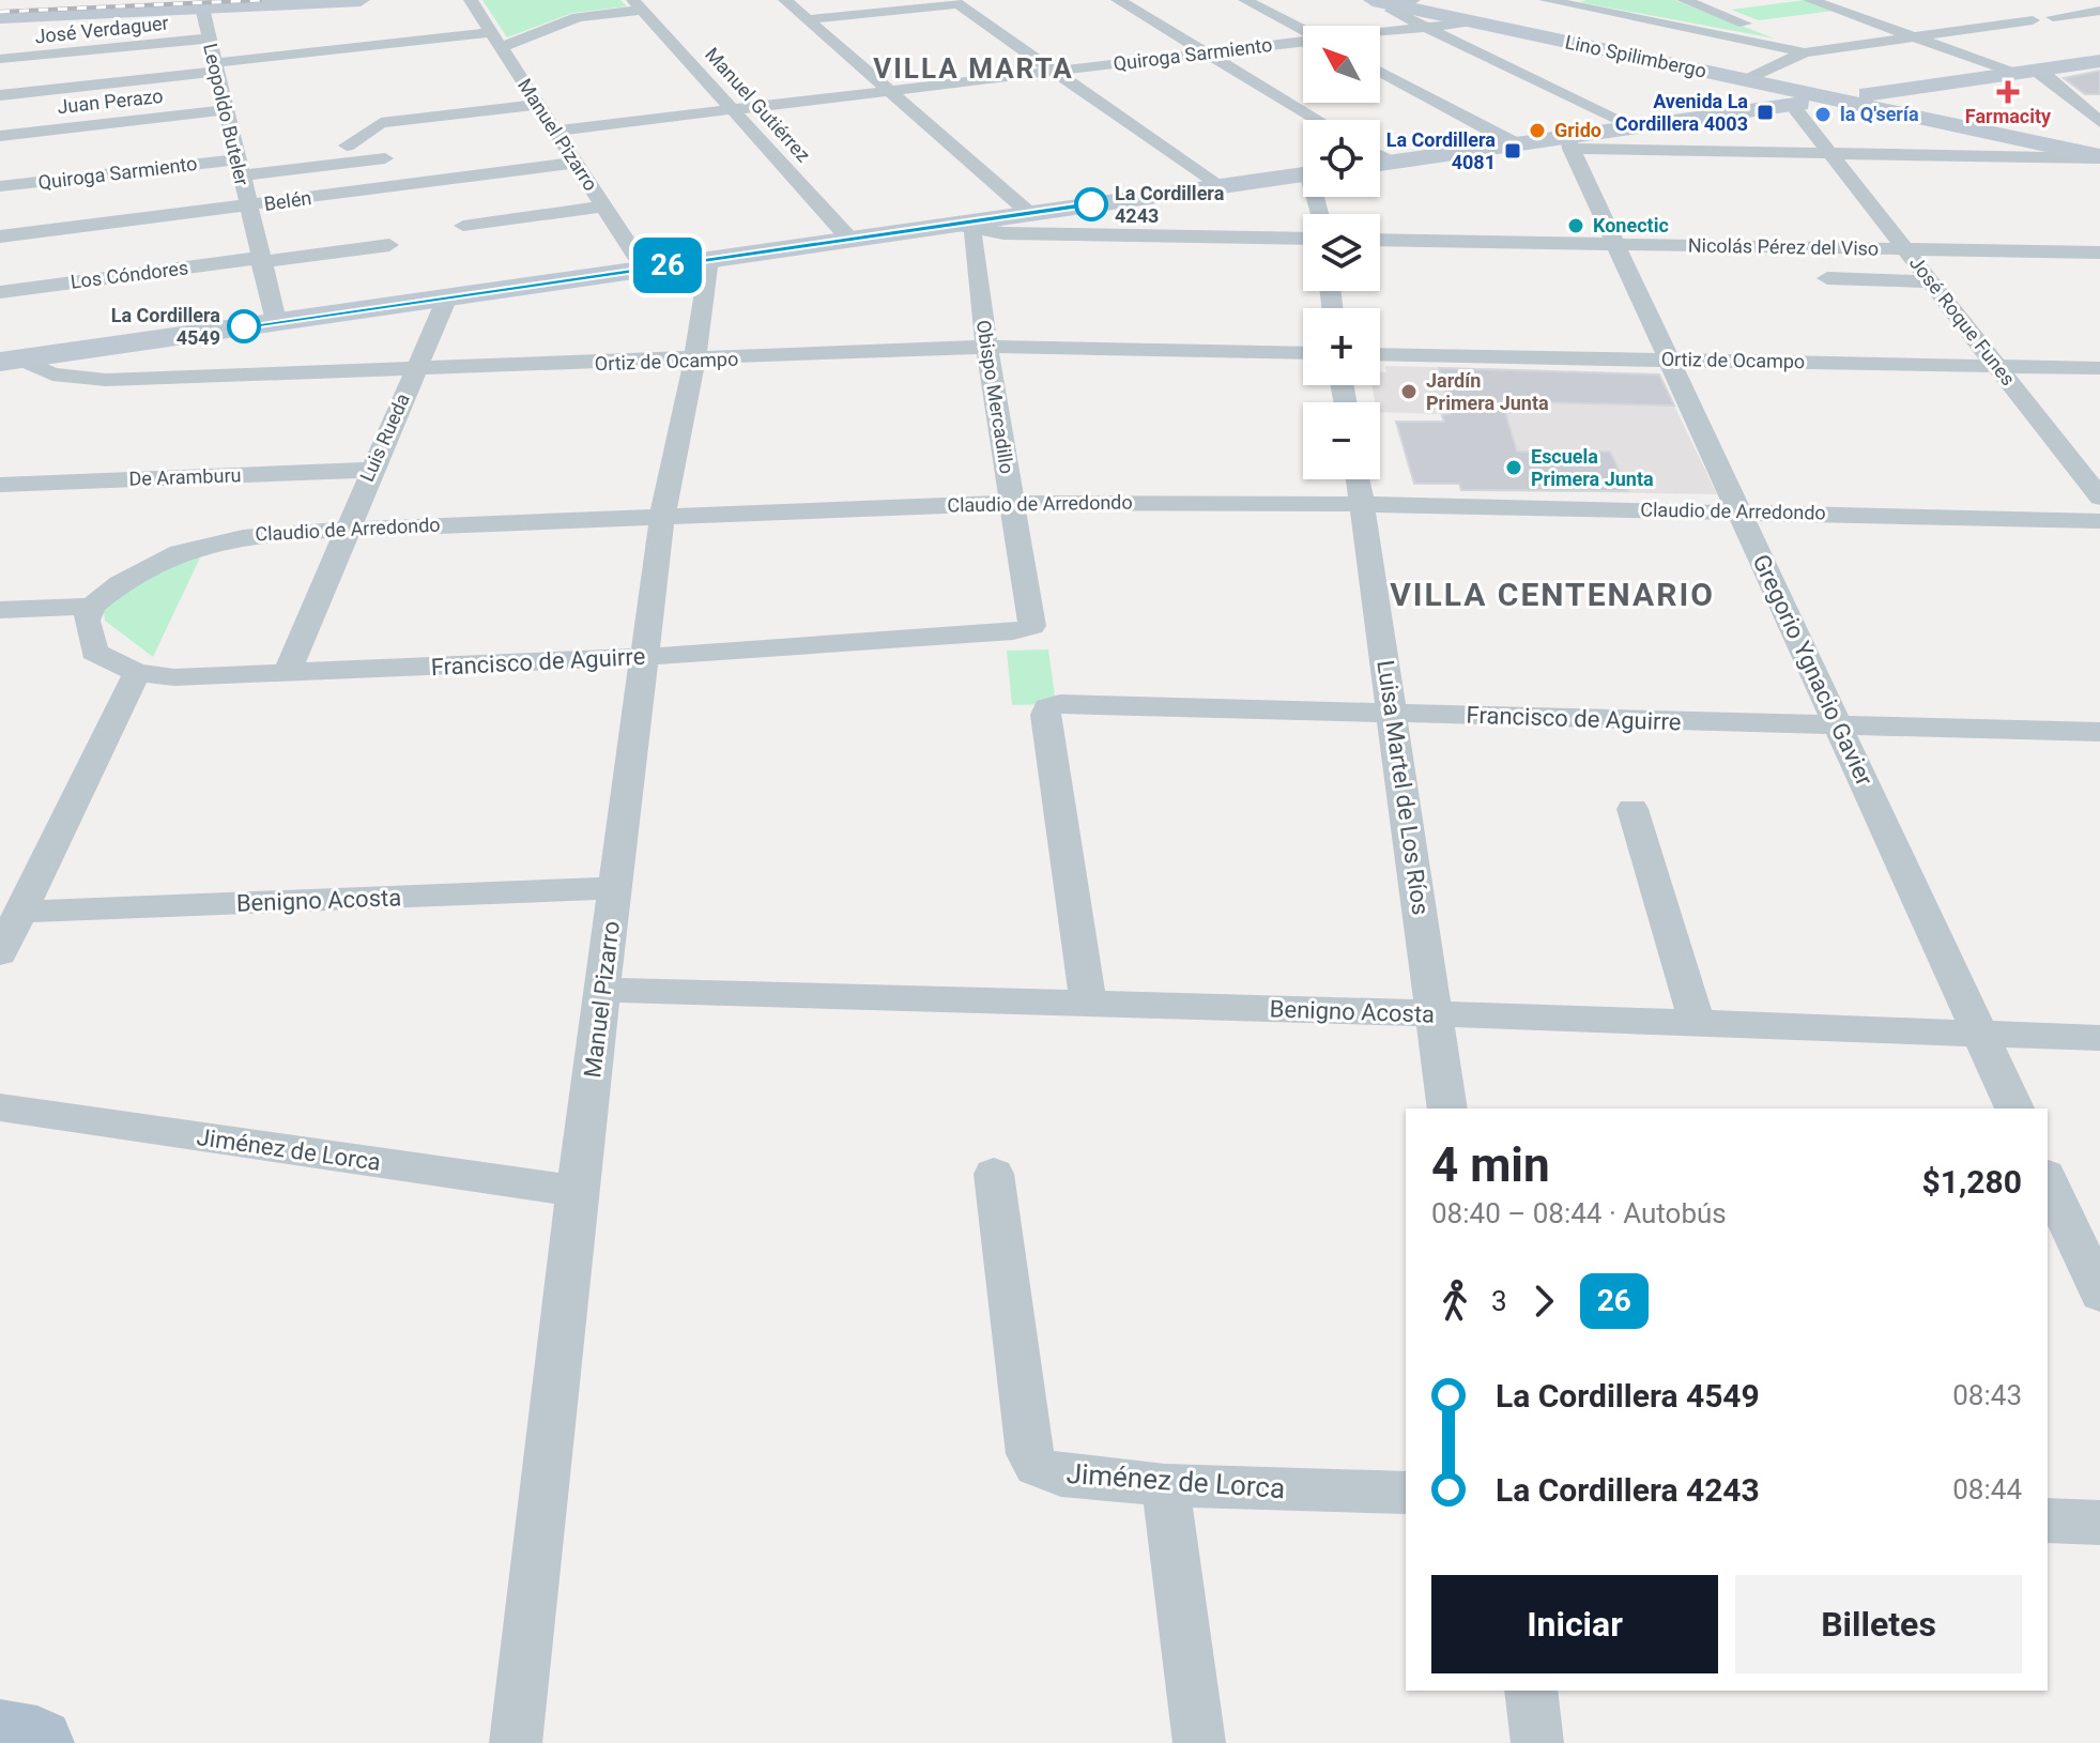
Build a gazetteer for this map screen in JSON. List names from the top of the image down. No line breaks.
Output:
{"streets":{"main road":["Lino Spilimbergo"],"street":["José Verdaguer","Quiroga Sarmiento","Juan Perazo","Manuel Gutiérrez","Leopoldo Buteler","Manuel Pizarro","Belén","Nicolás Pérez del Viso","Los Cóndores","José Roque Funes","Ortiz de Ocampo","Obispo Mercadillo","Luis Rueda","De Aramburu","Claudio de Arredondo","Francisco de Aguirre","Gregorio Ygnacio Gavier","Luisa Martel de Los Ríos","Benigno Acosta","Jiménez de Lorca"]},"crossings":[["José Verdaguer","Leopoldo Buteler"],["Quiroga Sarmiento","Lino Spilimbergo"],["Quiroga Sarmiento","Manuel Gutiérrez"],["Quiroga Sarmiento","Leopoldo Buteler"],["Quiroga Sarmiento","Manuel Pizarro"],["Juan Perazo","Leopoldo Buteler"],["Leopoldo Buteler","Belén"],["Leopoldo Buteler","Los Cóndores"],["Manuel Pizarro","Belén"],["Manuel Pizarro","Ortiz de Ocampo"],["Manuel Pizarro","Claudio de Arredondo"],["Manuel Pizarro","Francisco de Aguirre"],["Manuel Pizarro","Benigno Acosta"],["Manuel Pizarro","Jiménez de Lorca"],["Nicolás Pérez del Viso","José Roque Funes"],["Nicolás Pérez del Viso","Gregorio Ygnacio Gavier"],["José Roque Funes","Ortiz de Ocampo"],["Ortiz de Ocampo","Obispo Mercadillo"],["Ortiz de Ocampo","Luis Rueda"],["Ortiz de Ocampo","Gregorio Ygnacio Gavier"],["Obispo Mercadillo","Claudio de Arredondo"],["Obispo Mercadillo","Francisco de Aguirre"],["Luis Rueda","De Aramburu"],["Luis Rueda","Claudio de Arredondo"],["Luis Rueda","Francisco de Aguirre"],["Claudio de Arredondo","Francisco de Aguirre"],["Claudio de Arredondo","Gregorio Ygnacio Gavier"],["Claudio de Arredondo","Luisa Martel de Los Ríos"],["Francisco de Aguirre","Gregorio Ygnacio Gavier"],["Francisco de Aguirre","Luisa Martel de Los Ríos"],["Francisco de Aguirre","Benigno Acosta"],["Gregorio Ygnacio Gavier","Benigno Acosta"],["Luisa Martel de Los Ríos","Benigno Acosta"]],"districts":["VILLA MARTA","VILLA CENTENARIO"],"places":{"health":["Farmacity"],"transit":["Avenida La Cordillera 4003","La Cordillera 4081"],"other":["la Q'sería","Grido","La Cordillera 4243","Konectic","La Cordillera 4549","Jardín Primera Junta","Escuela Primera Junta"]},"lines":["bus line 26"],"north":"top left","page":{"on_map":"26","map_buttons":["+","−"],"heading":["4 min","08:40 – 08:44 · Autobús","$1,280"],"legs":["3","26"],"list":[{"name":"La Cordillera 4549","value":"08:43"},{"name":"La Cordillera 4243","value":"08:44"}],"buttons":["Iniciar","Billetes"]}}
